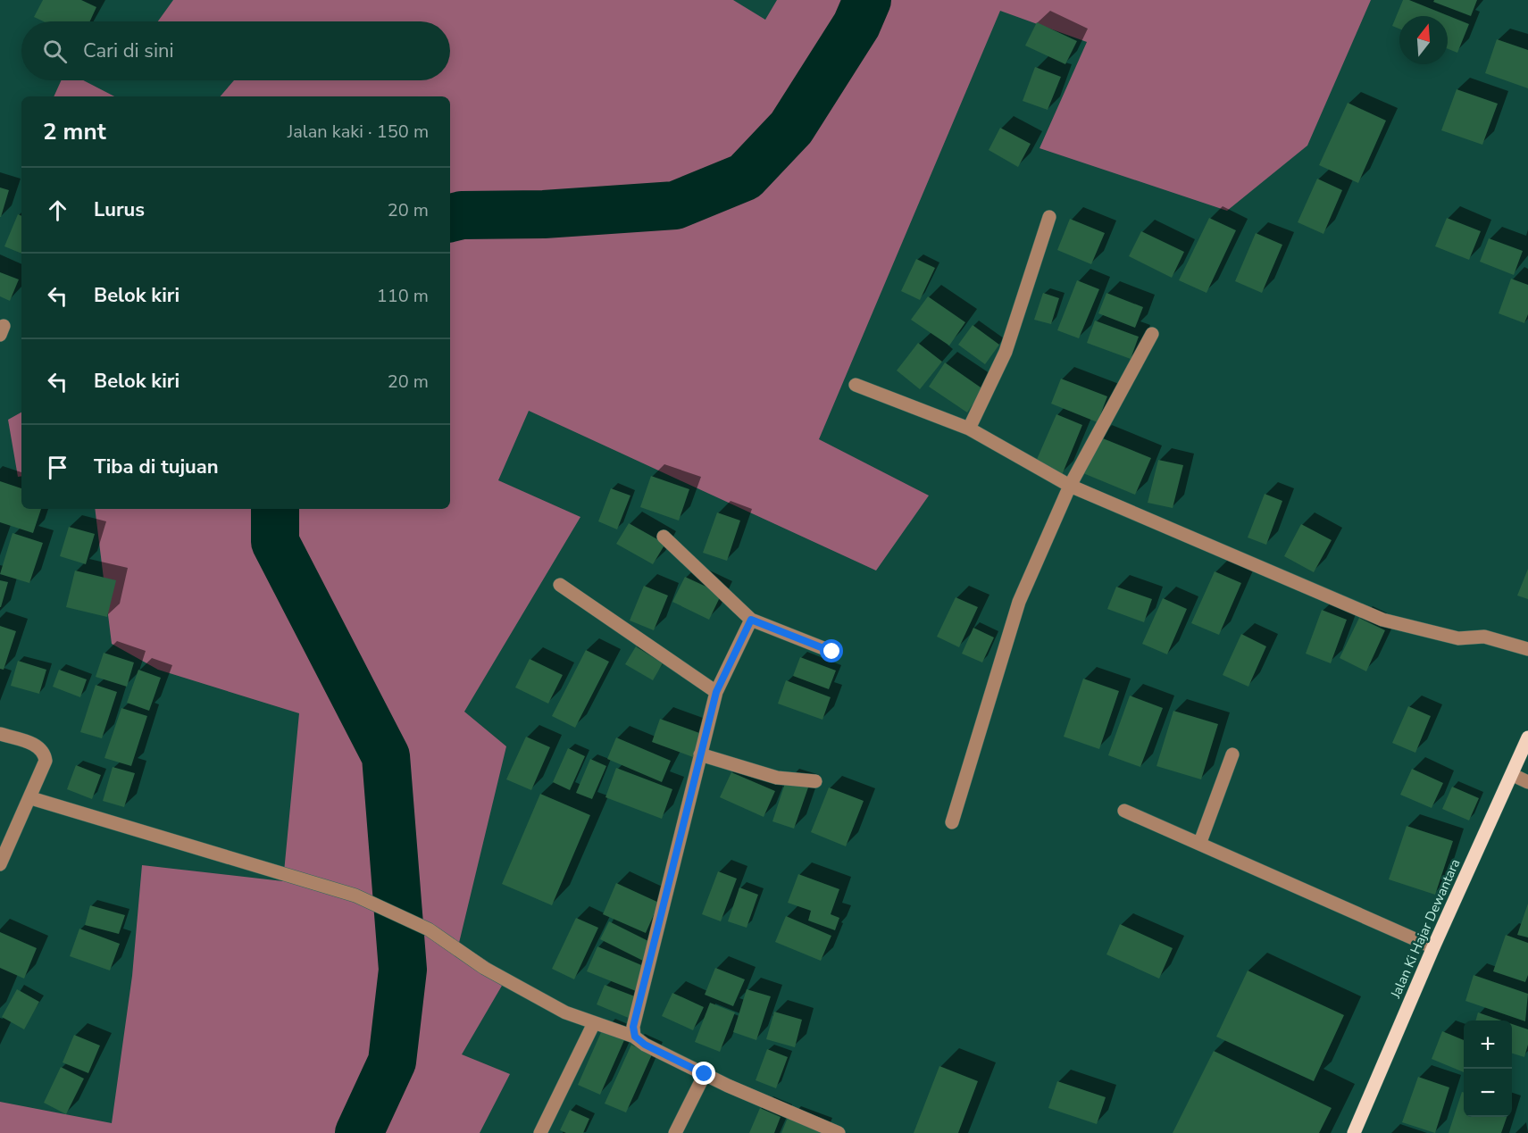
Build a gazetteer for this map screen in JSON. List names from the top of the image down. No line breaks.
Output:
{"streets":{"main road":["Jalan Ki Hajar Dewantara"]},"north":"top","page":{"search":"Cari di sini","heading":["2 mnt","Jalan kaki · 150 m"],"list":[["Lurus","20 m"],["Belok kiri","110 m"],["Belok kiri","20 m"],"Tiba di tujuan"],"map_buttons":["+","−"]}}
